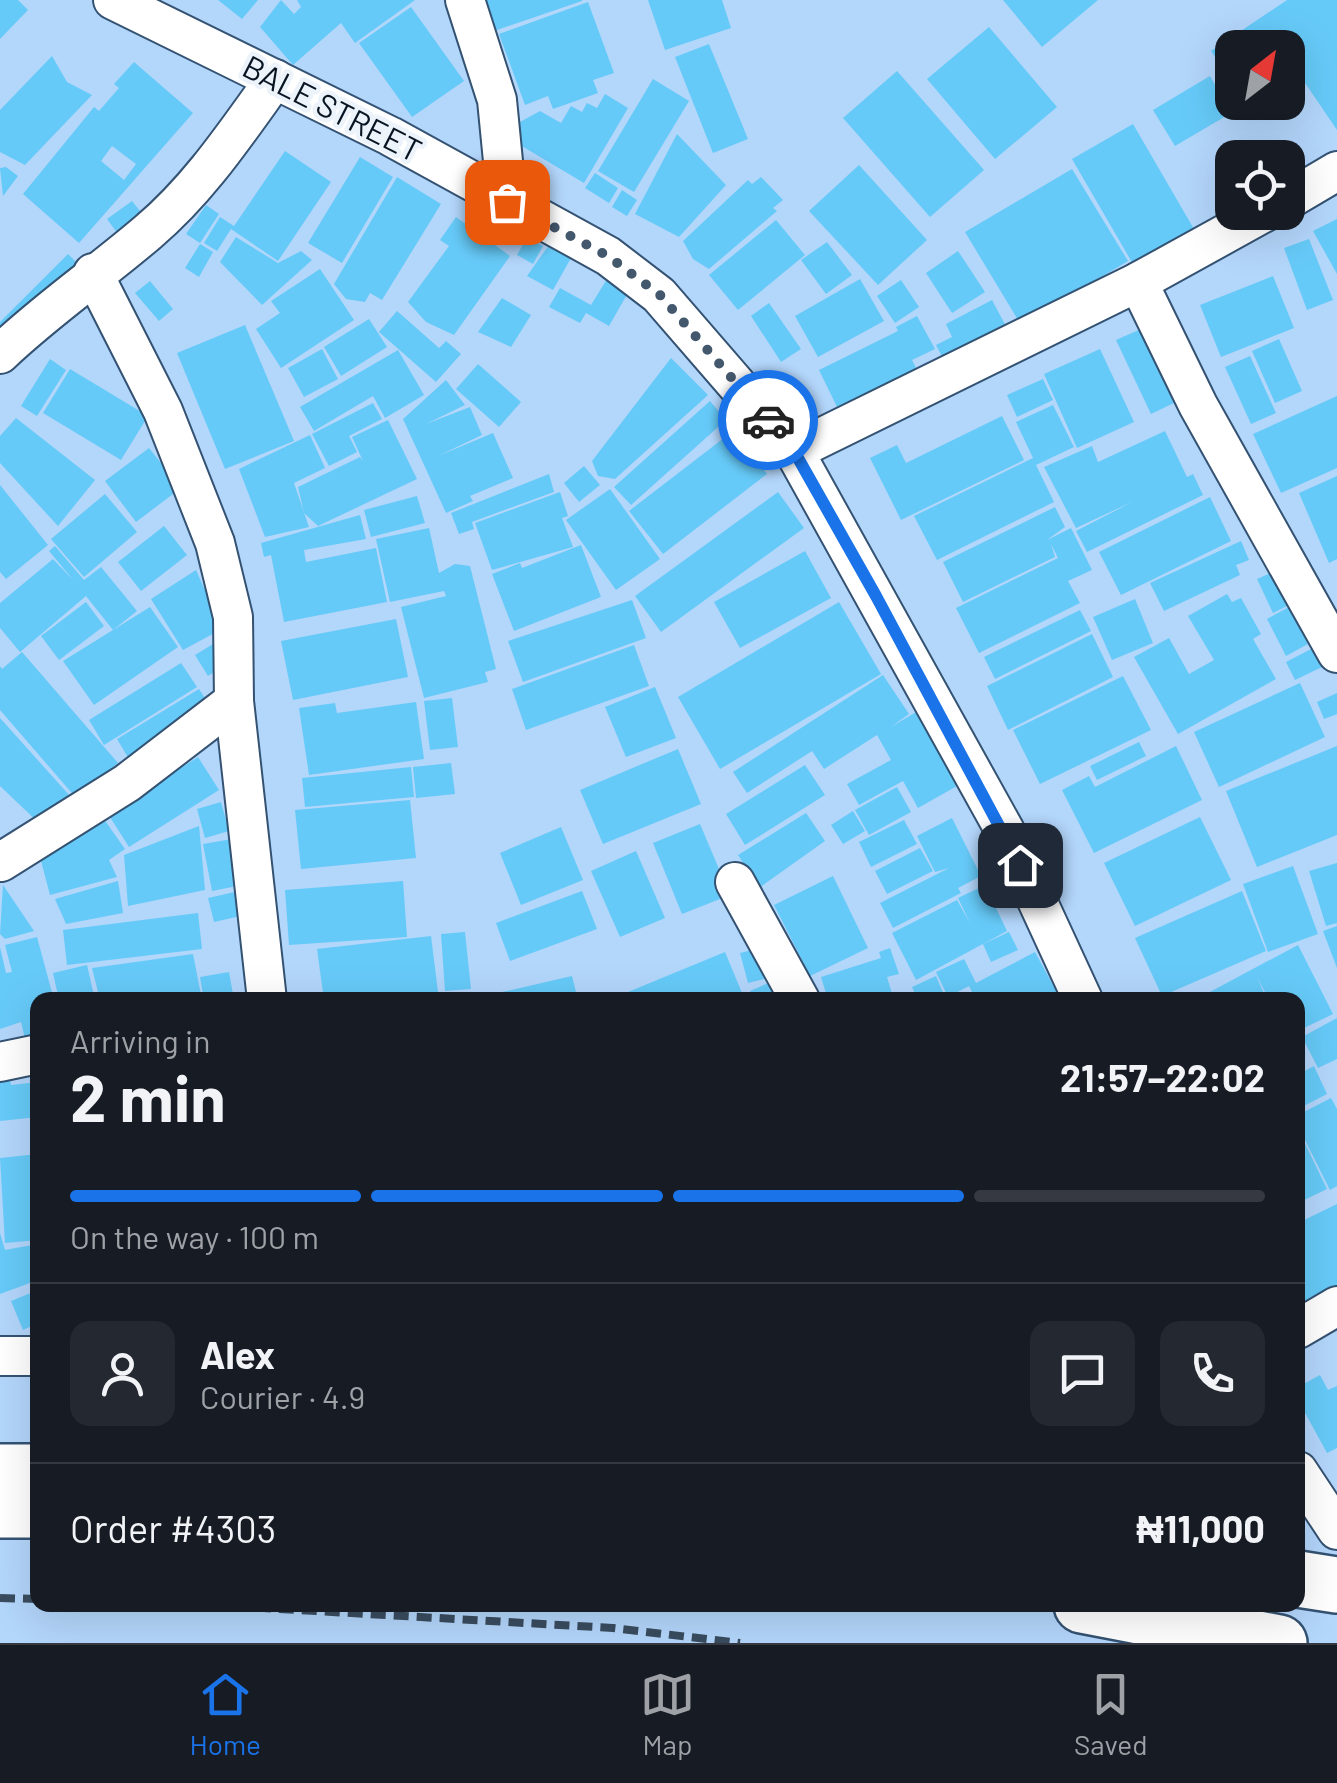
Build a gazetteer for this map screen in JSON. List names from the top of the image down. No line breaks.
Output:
{"streets":{"street":["BALE STREET"]},"north":"top right","page":{"heading":["2 min","Arriving in","21:57–22:02"],"panel":["Alex","Courier · 4.9","Order #4303","₦11,000"],"bar":"On the way · 100 m","tabs":["Home","Map","Saved"]}}
